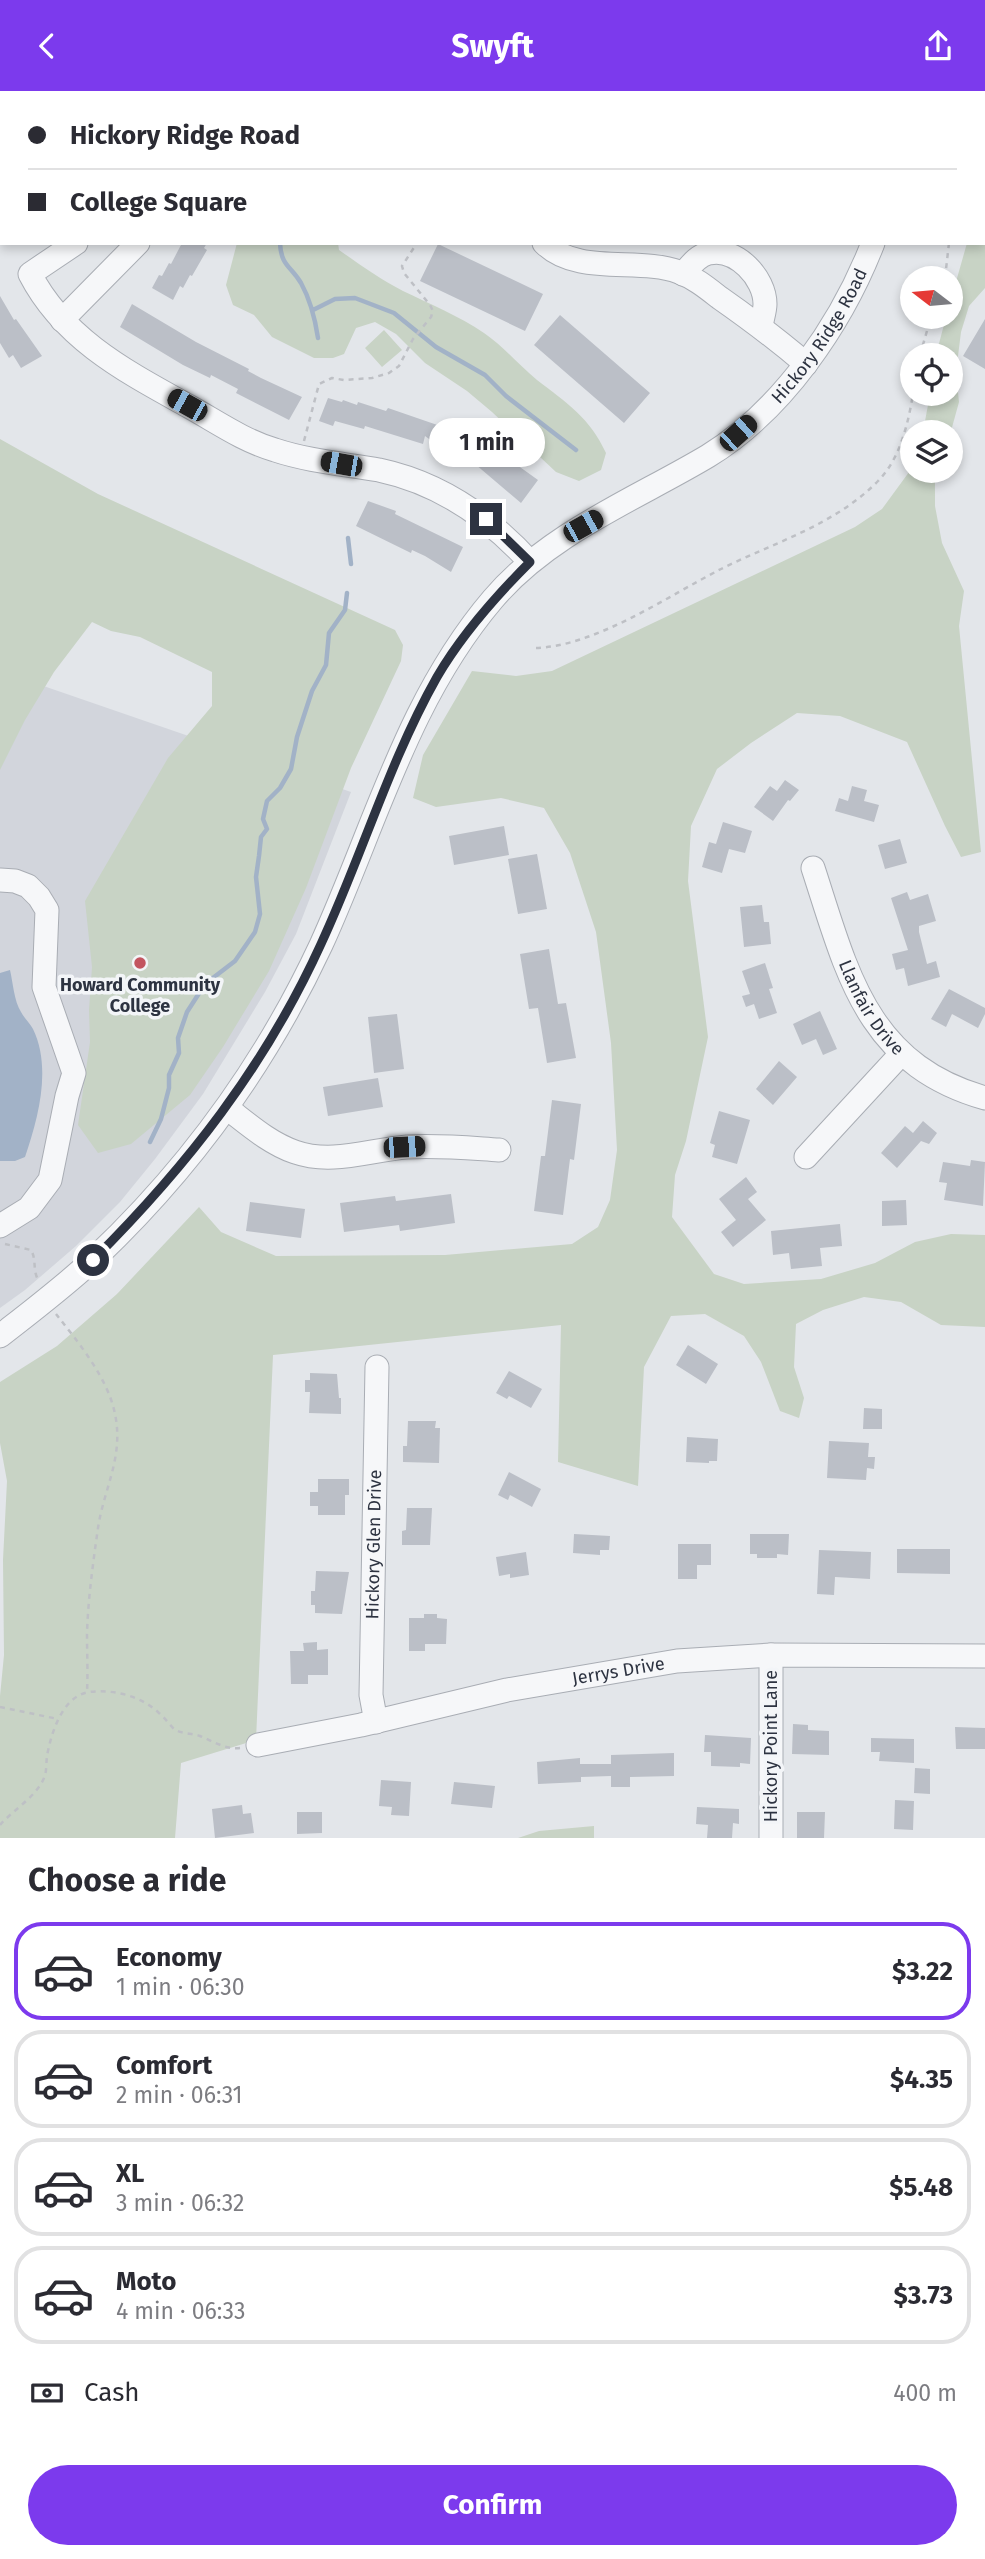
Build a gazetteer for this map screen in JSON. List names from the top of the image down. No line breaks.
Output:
{"streets":{"street":["Hickory Ridge Road","Llanfair Drive","Hickory Glen Drive","Jerrys Drive","Hickory Point Lane"]},"crossings":[["Hickory Glen Drive","Jerrys Drive"],["Jerrys Drive","Hickory Point Lane"]],"places":["Howard Community College"],"north":"left","page":{"header":"Swyft","banner":["Hickory Ridge Road","College Square"],"bubble":"1 min","heading":"Choose a ride","list":[{"name":"Economy","note":"1 min · 06:30","value":"$3.22"},{"name":"Comfort","note":"2 min · 06:31","value":"$4.35"},{"name":"XL","note":"3 min · 06:32","value":"$5.48"},{"name":"Moto","note":"4 min · 06:33","value":"$3.73"}],"pay":["Cash","400 m"],"buttons":"Confirm"}}
